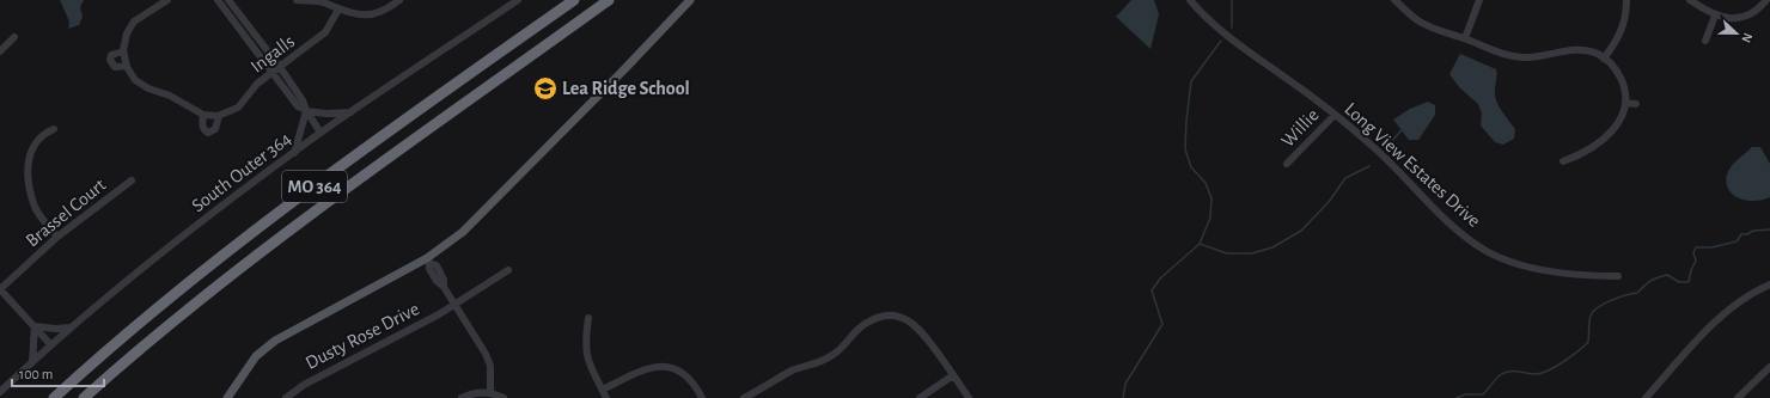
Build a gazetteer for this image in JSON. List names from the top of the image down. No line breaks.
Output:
{"streets":{"highway":["MO 364"],"street":["Ingalls","Willie","Long View Estates Drive","South Outer 364","Brassel Court","Dusty Rose Drive"]},"crossings":[["Willie","Long View Estates Drive"]],"places":{"school or university":["Lea Ridge School"]},"scale_bar":"100 m","north":"right"}
